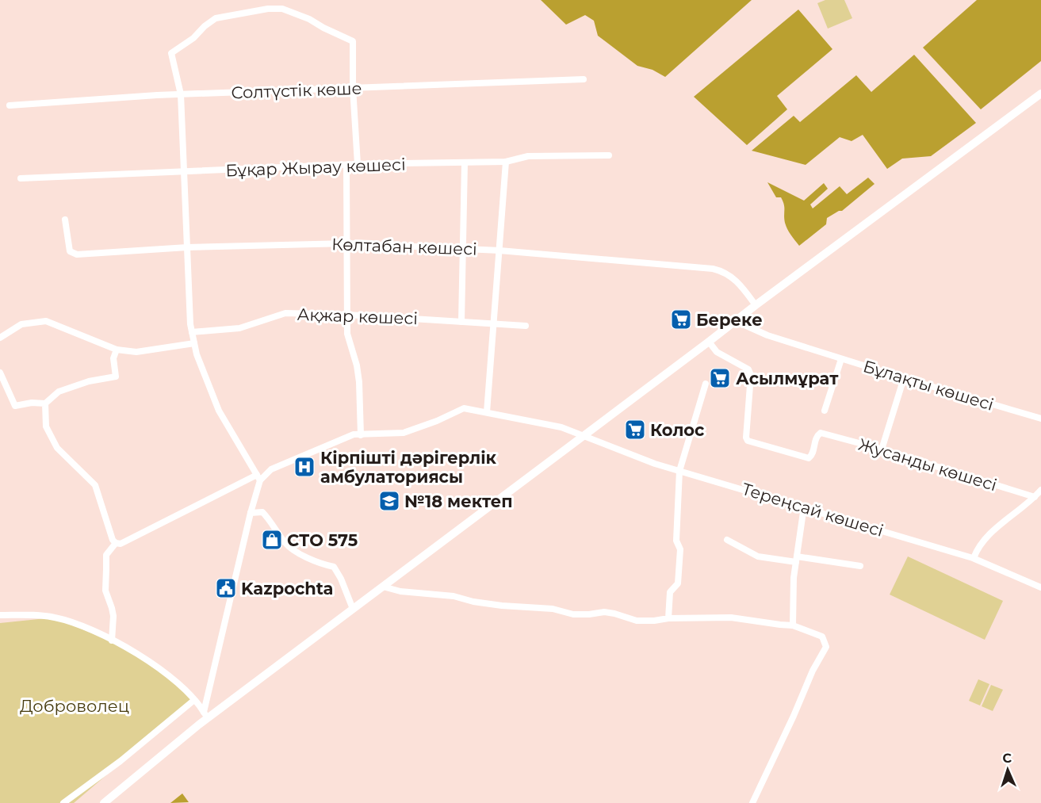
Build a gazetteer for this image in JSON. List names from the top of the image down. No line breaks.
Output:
{"streets":{"street":["Солтүстік көше","Бұқар Жырау көшесі","Көлтабан көшесі","Ақжар көшесі","Бұлақты көшесі","Жусанды көшесі","Тереңсай көшесі"]},"parks":["Доброволец"],"places":{"supermarket":["Береке","Асылмұрат","Колос"],"hospital":["Кірпішті дәрігерлік амбулаториясы"],"school or university":["№18 мектеп"],"shop":["СТО 575"],"public building":["Kazpochta"]},"north":"top"}
